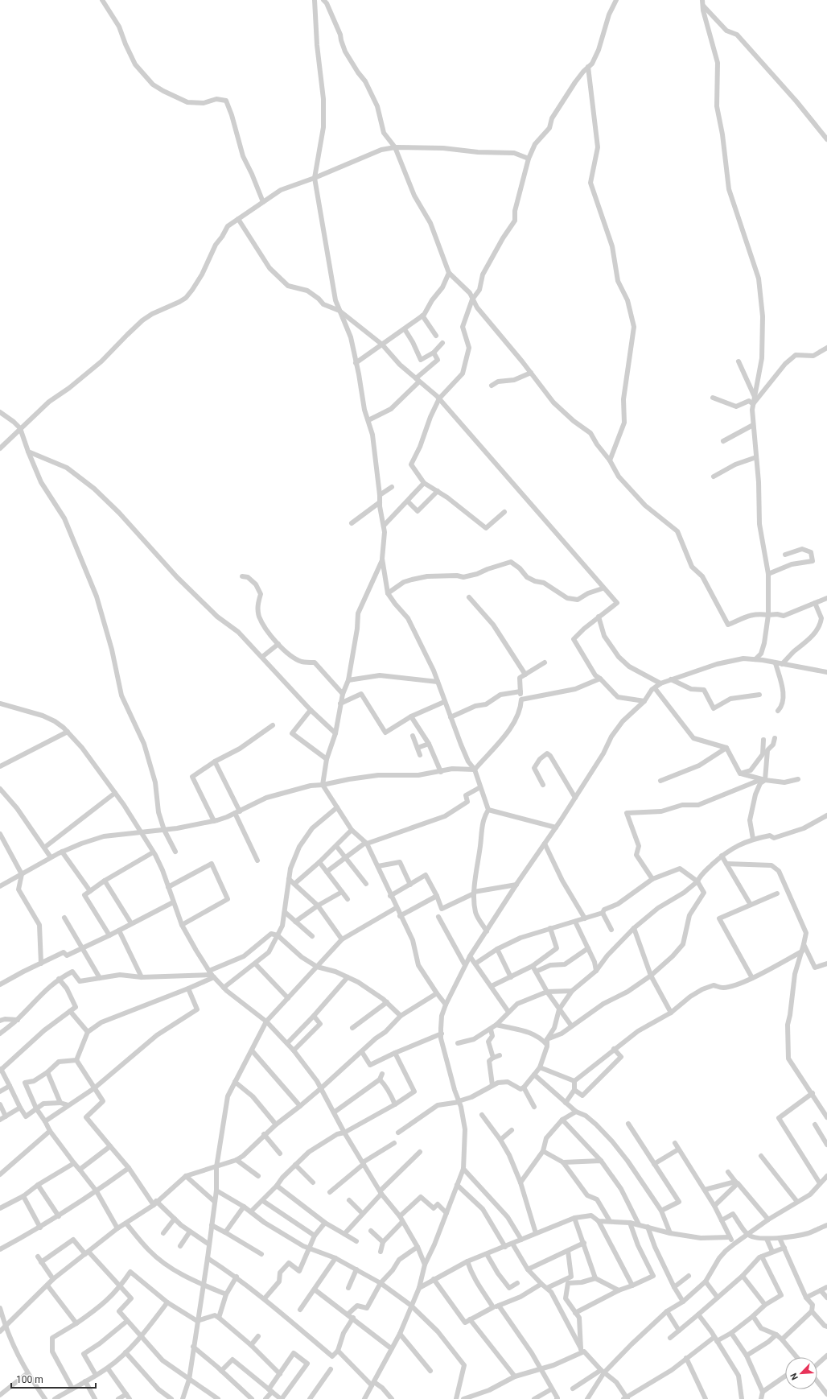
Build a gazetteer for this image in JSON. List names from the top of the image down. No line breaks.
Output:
{"scale_bar":"100 m","north":"bottom left"}
